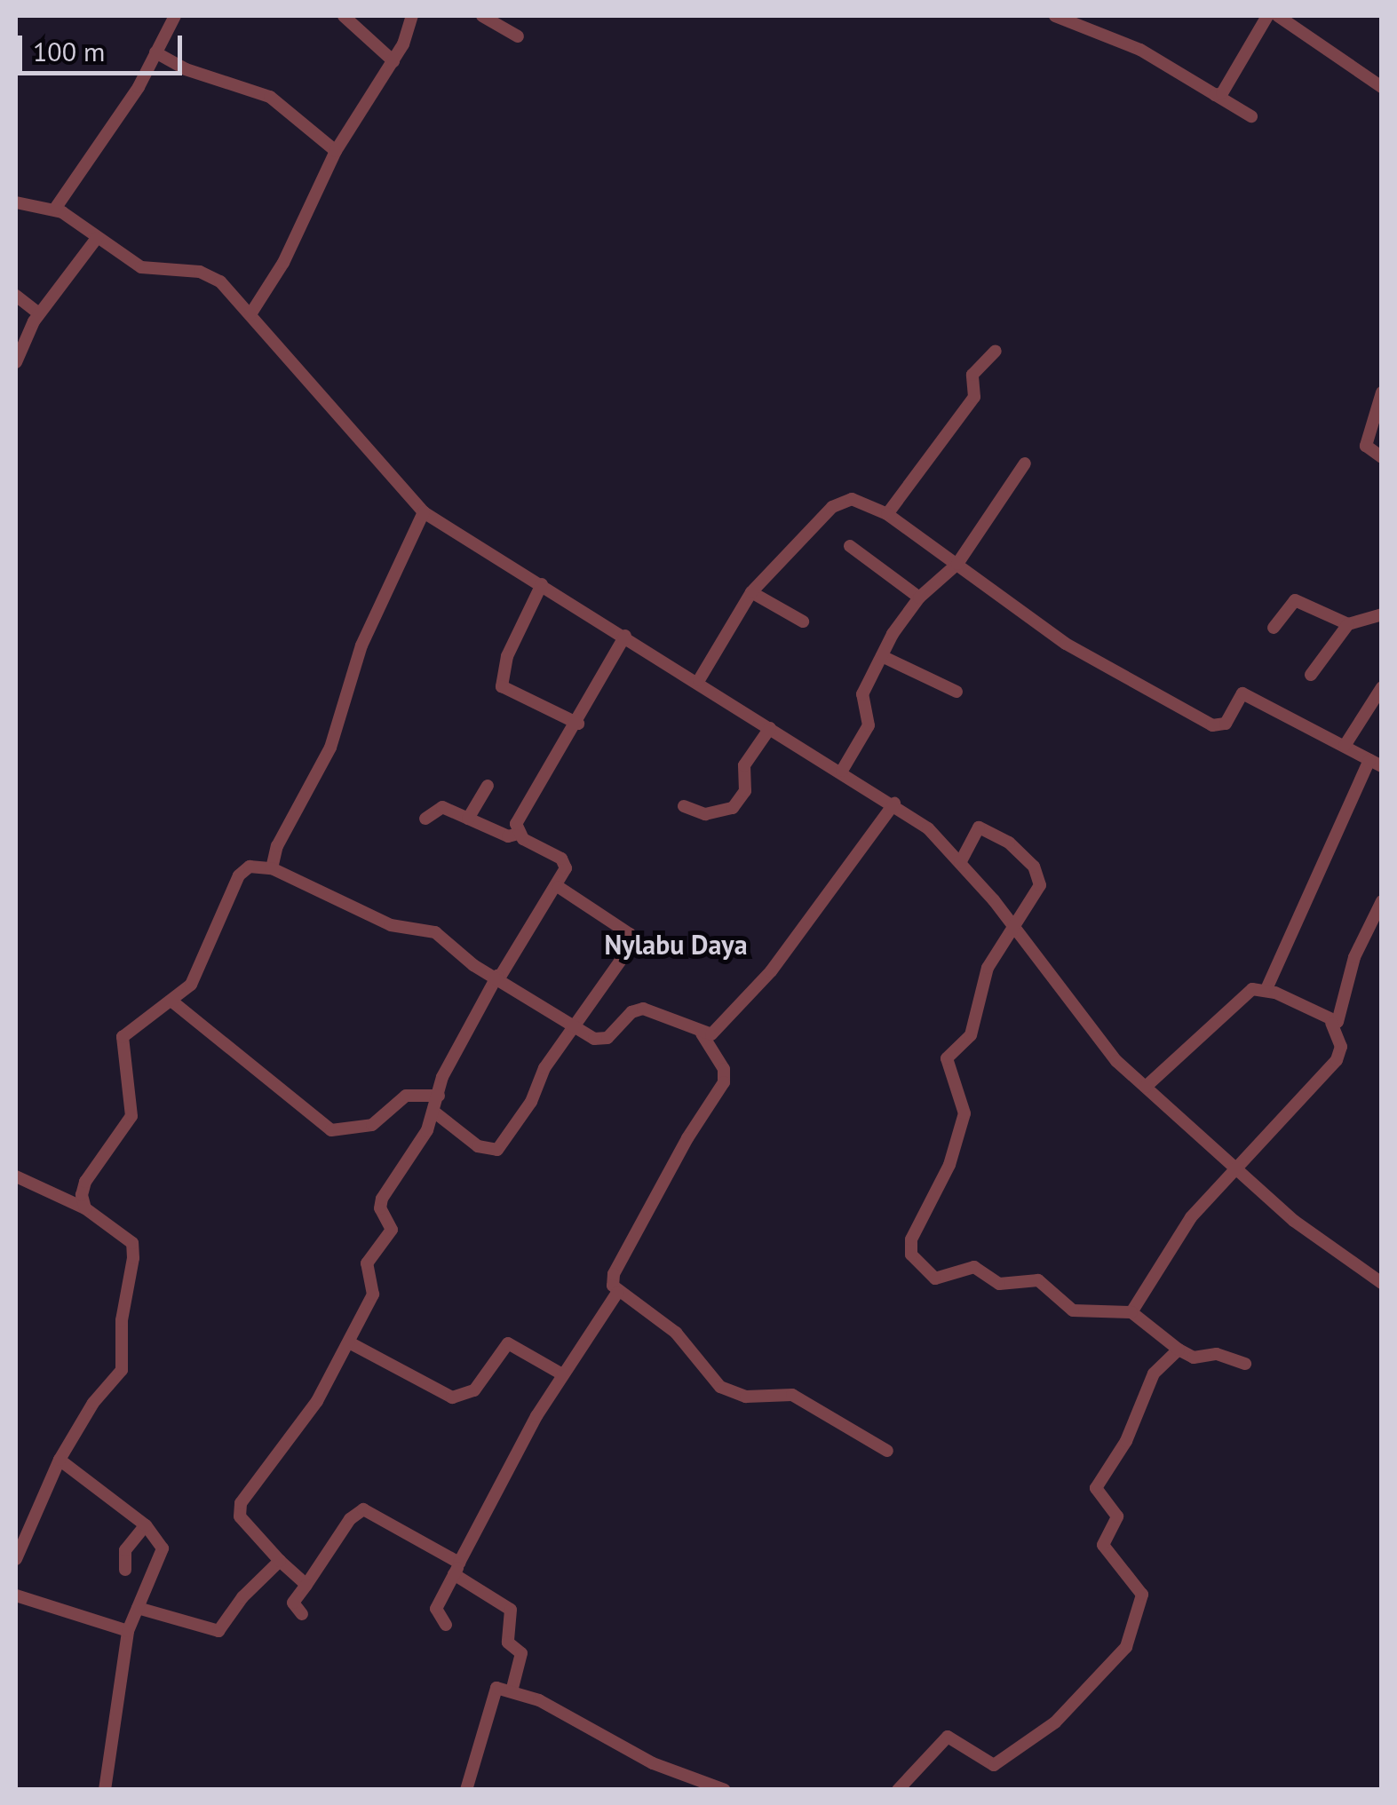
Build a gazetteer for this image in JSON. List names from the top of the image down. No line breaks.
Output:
{"districts":["Nylabu Daya"],"scale_bar":"100 m"}
